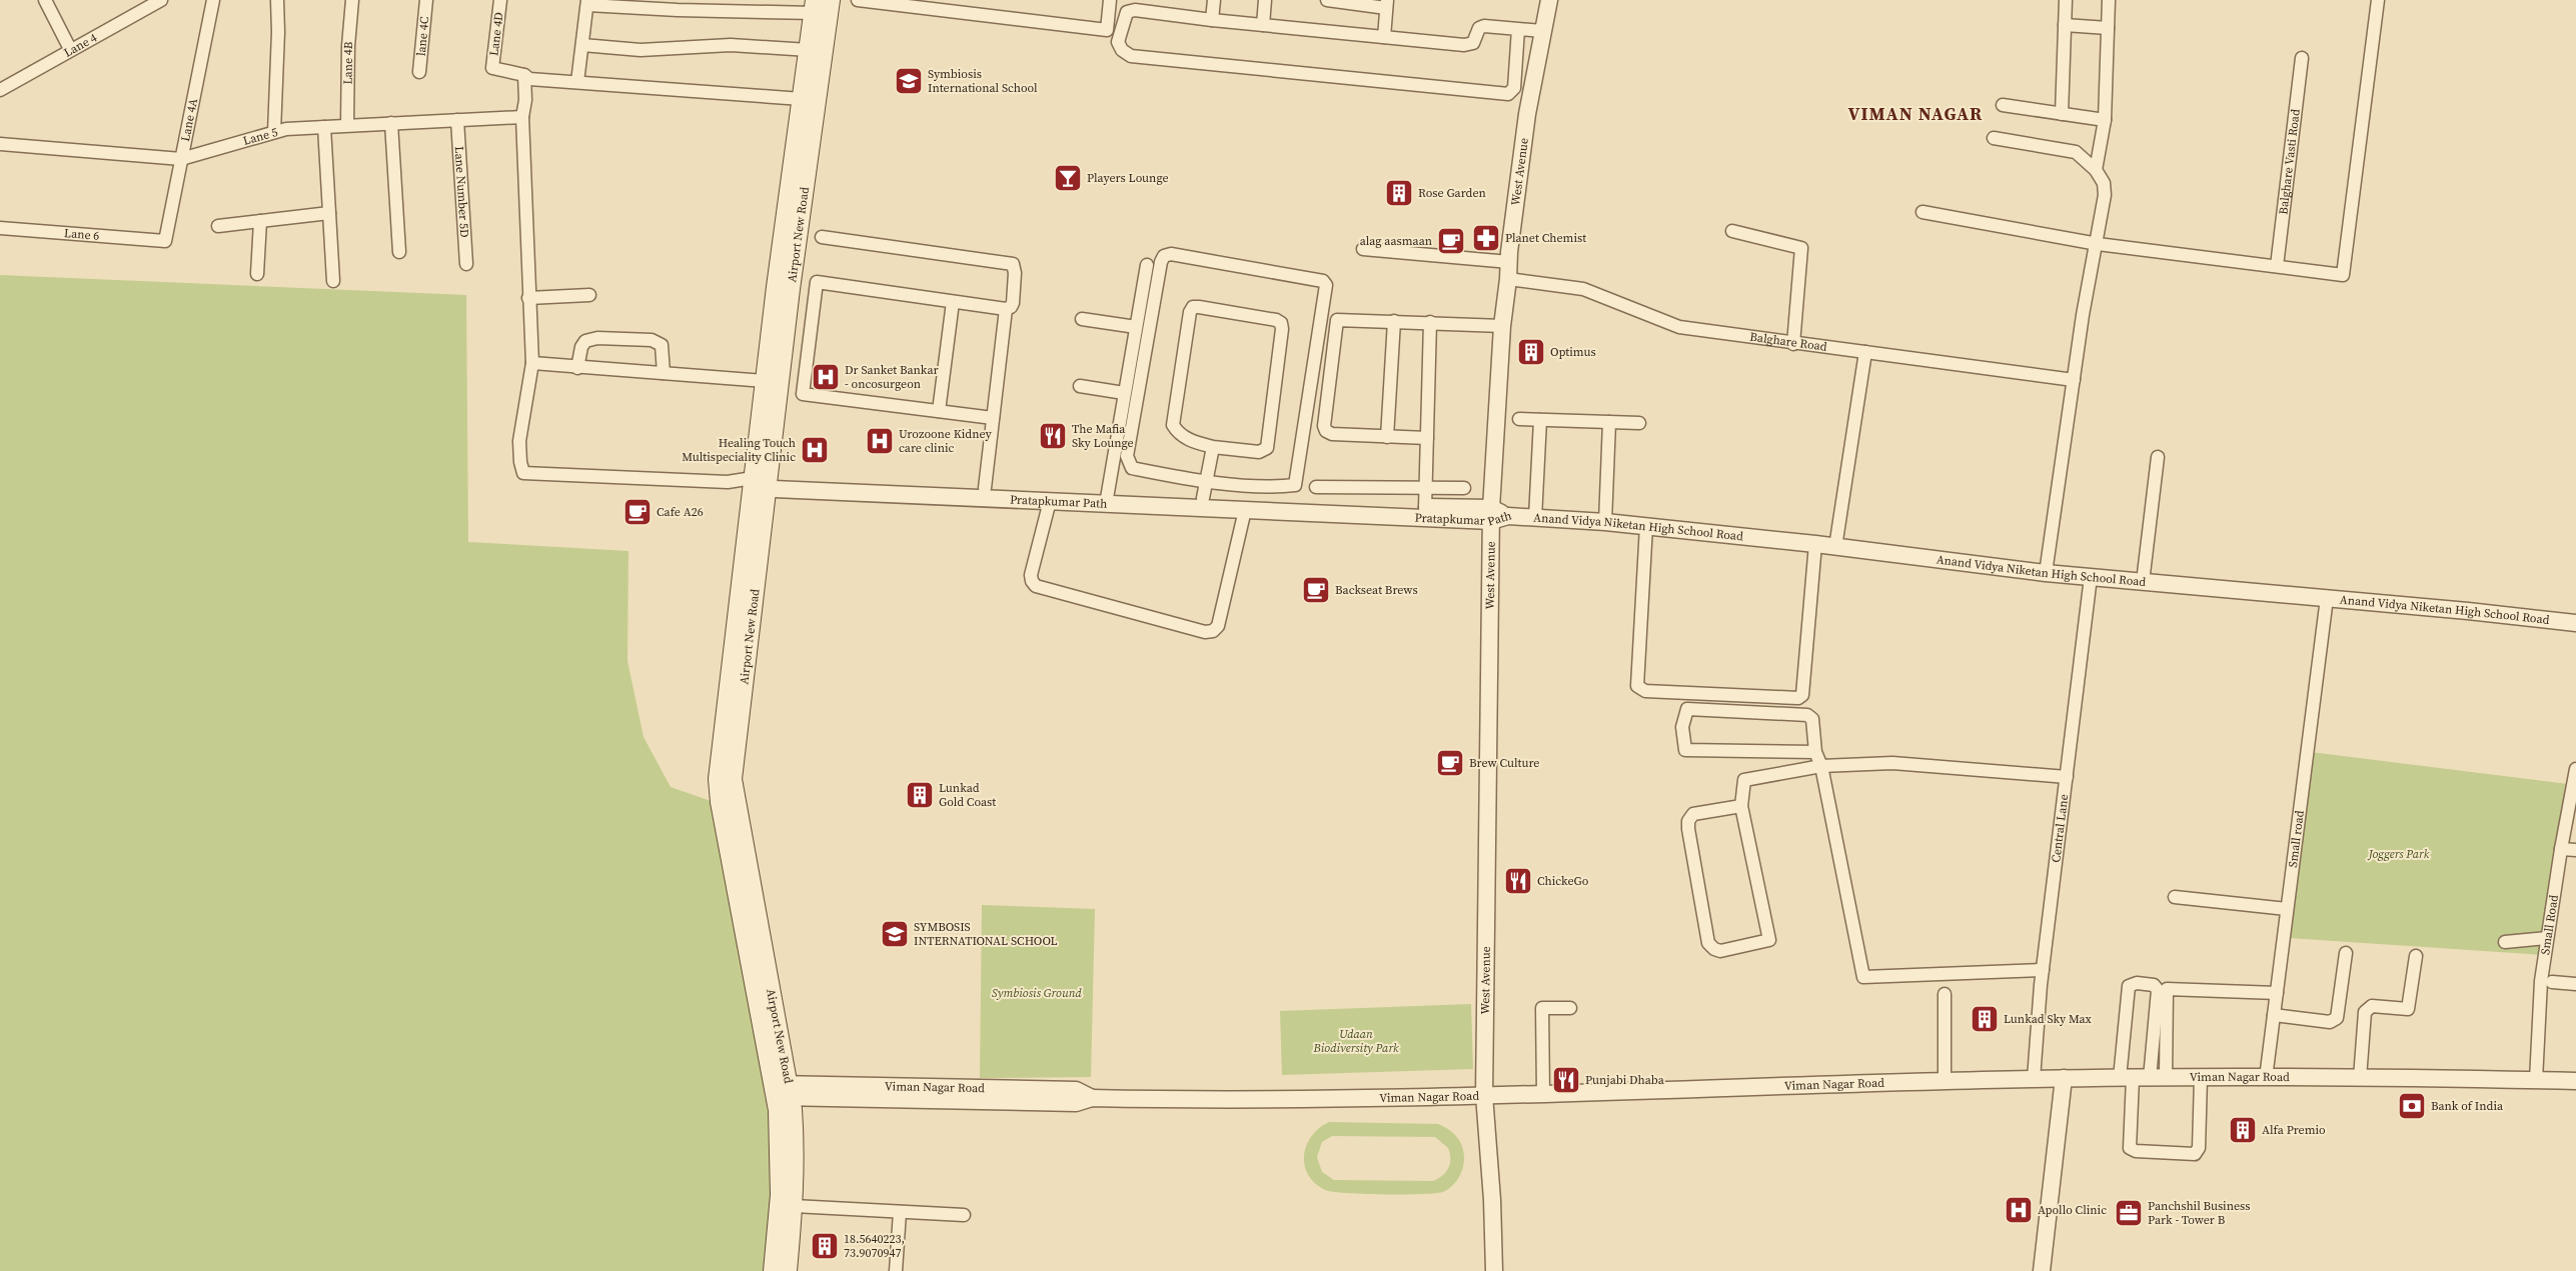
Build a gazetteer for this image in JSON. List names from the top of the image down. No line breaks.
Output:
{"streets":{"main road":["Airport New Road"],"street":["Lane 4D","lane 4C","Lane 4","Lane 4B","Lane 4A","Lane 5","Balghare Vasti Road","West Avenue","Lane Number 5D","Lane 6","Balghare Road","Pratapkumar Path","Anand Vidya Niketan High School Road","Central Lane","Small road","Small Road","Viman Nagar Road"]},"crossings":[["Lane 4B","Lane 5"],["Lane 4A","Lane 5"],["Lane 4A","Lane 6"],["Lane 5","Lane Number 5D"],["West Avenue","Balghare Road"],["West Avenue","Pratapkumar Path"],["West Avenue","Viman Nagar Road"],["Airport New Road","Pratapkumar Path"],["Airport New Road","Viman Nagar Road"],["Pratapkumar Path","Anand Vidya Niketan High School Road"],["Anand Vidya Niketan High School Road","Central Lane"],["Anand Vidya Niketan High School Road","Small road"],["Central Lane","Viman Nagar Road"],["Small road","Viman Nagar Road"],["Small Road","Viman Nagar Road"]],"districts":["VIMAN NAGAR"],"parks":["Joggers Park","Symbiosis Ground","Udaan Biodiversity Park"],"places":{"school or university":["Symbiosis International School","SYMBOSIS INTERNATIONAL SCHOOL"],"bar":["Players Lounge"],"building":["Rose Garden","Optimus","Lunkad Gold Coast","Lunkad Sky Max","Alfa Premio","18.5640223, 73.9070947"],"pharmacy":["Planet Chemist"],"cafe":["alag aasmaan","Cafe A26","Backseat Brews","Brew Culture"],"hospital":["Dr Sanket Bankar - oncosurgeon","Urozoone Kidney care clinic","Healing Touch Multispeciality Clinic","Apollo Clinic"],"restaurant":["The Mafia Sky Lounge","ChickeGo","Punjabi Dhaba"],"bank":["Bank of India"],"office":["Panchshil Business Park - Tower B"]}}
